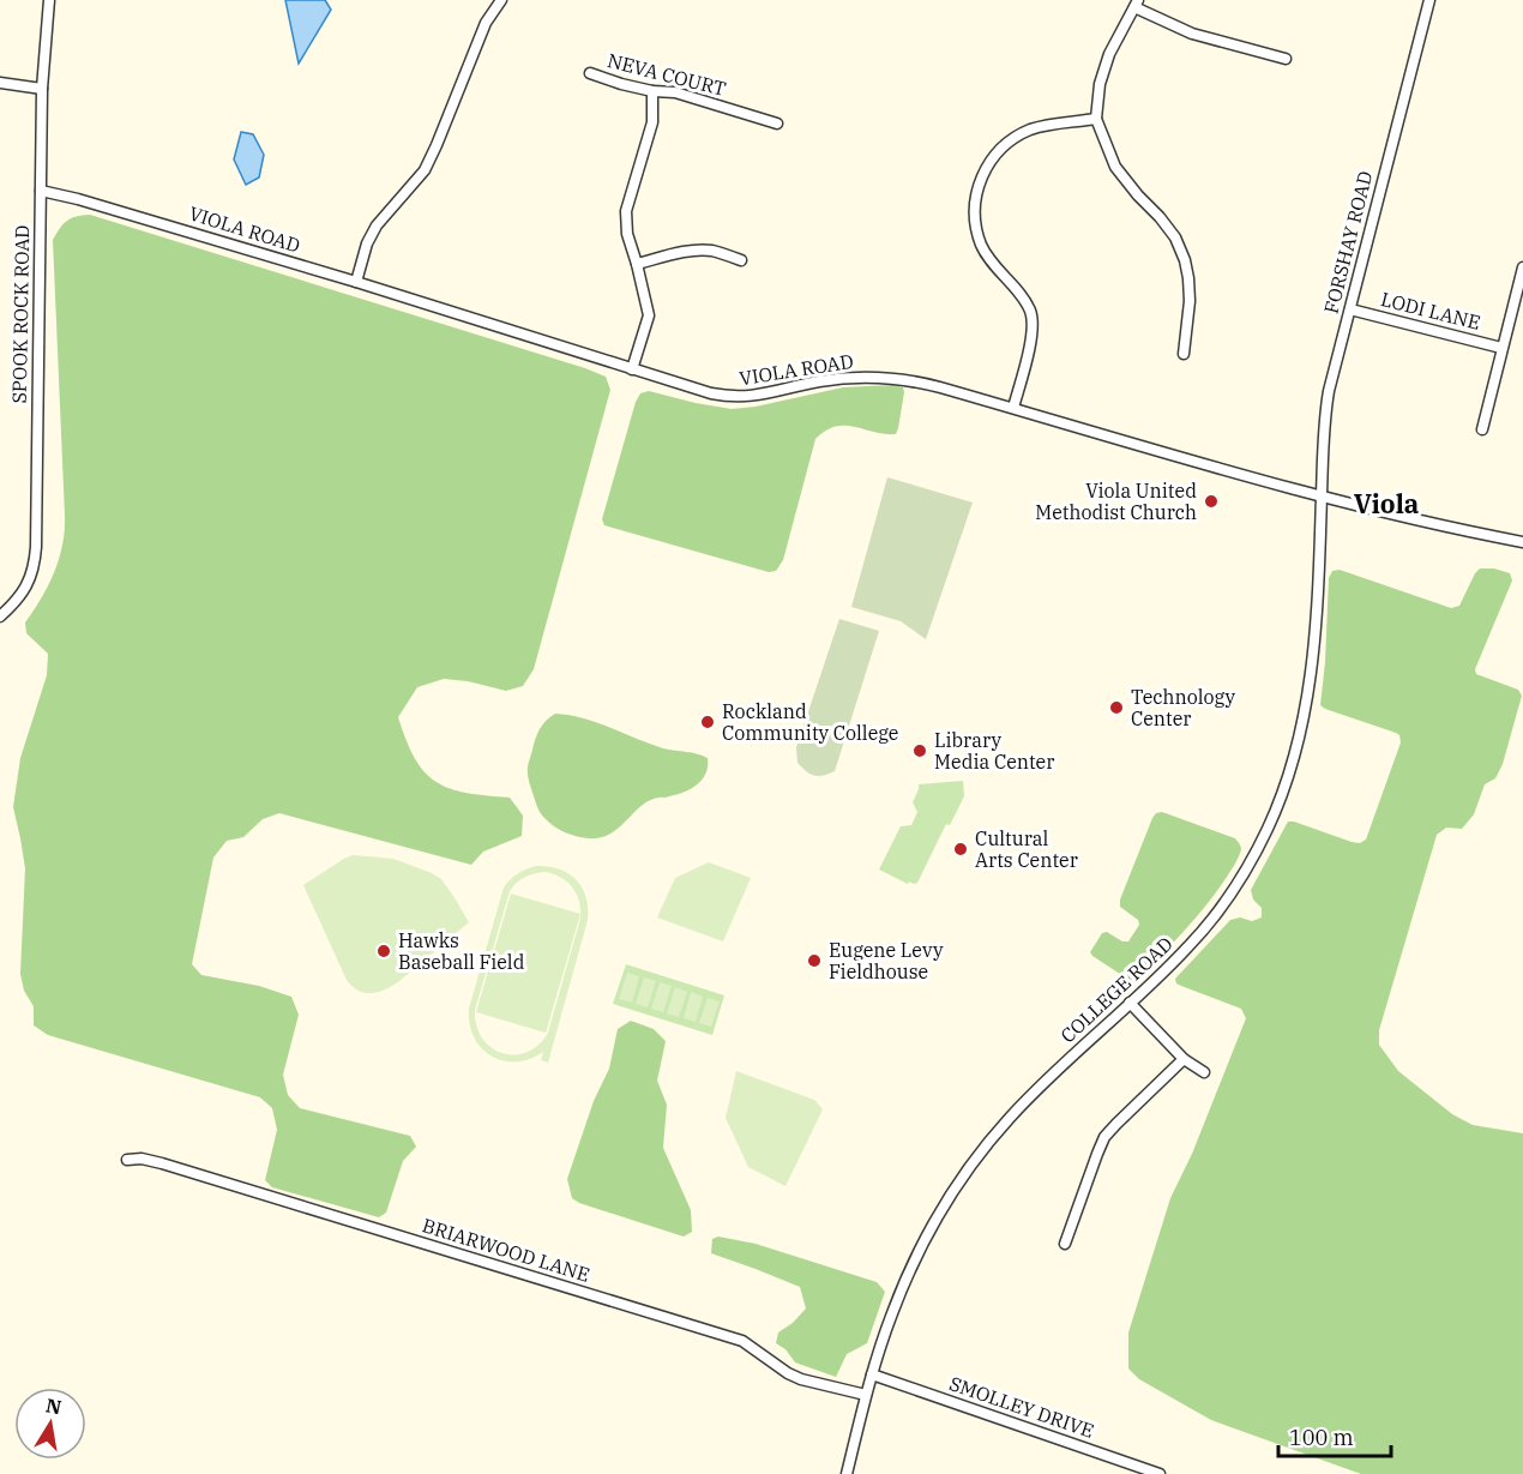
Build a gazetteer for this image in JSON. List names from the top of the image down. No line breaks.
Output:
{"streets":{"street":["NEVA COURT","VIOLA ROAD","FORSHAY ROAD","LODI LANE","SPOOK ROCK ROAD","COLLEGE ROAD","BRIARWOOD LANE","SMOLLEY DRIVE"]},"crossings":[["VIOLA ROAD","FORSHAY ROAD"],["VIOLA ROAD","SPOOK ROCK ROAD"],["VIOLA ROAD","COLLEGE ROAD"],["FORSHAY ROAD","LODI LANE"],["FORSHAY ROAD","COLLEGE ROAD"],["COLLEGE ROAD","BRIARWOOD LANE"],["COLLEGE ROAD","SMOLLEY DRIVE"]],"districts":["Viola"],"places":["Viola United Methodist Church","Technology Center","Rockland Community College","Library Media Center","Cultural Arts Center","Hawks Baseball Field","Eugene Levy Fieldhouse"],"scale_bar":"100 m","north":"top"}
